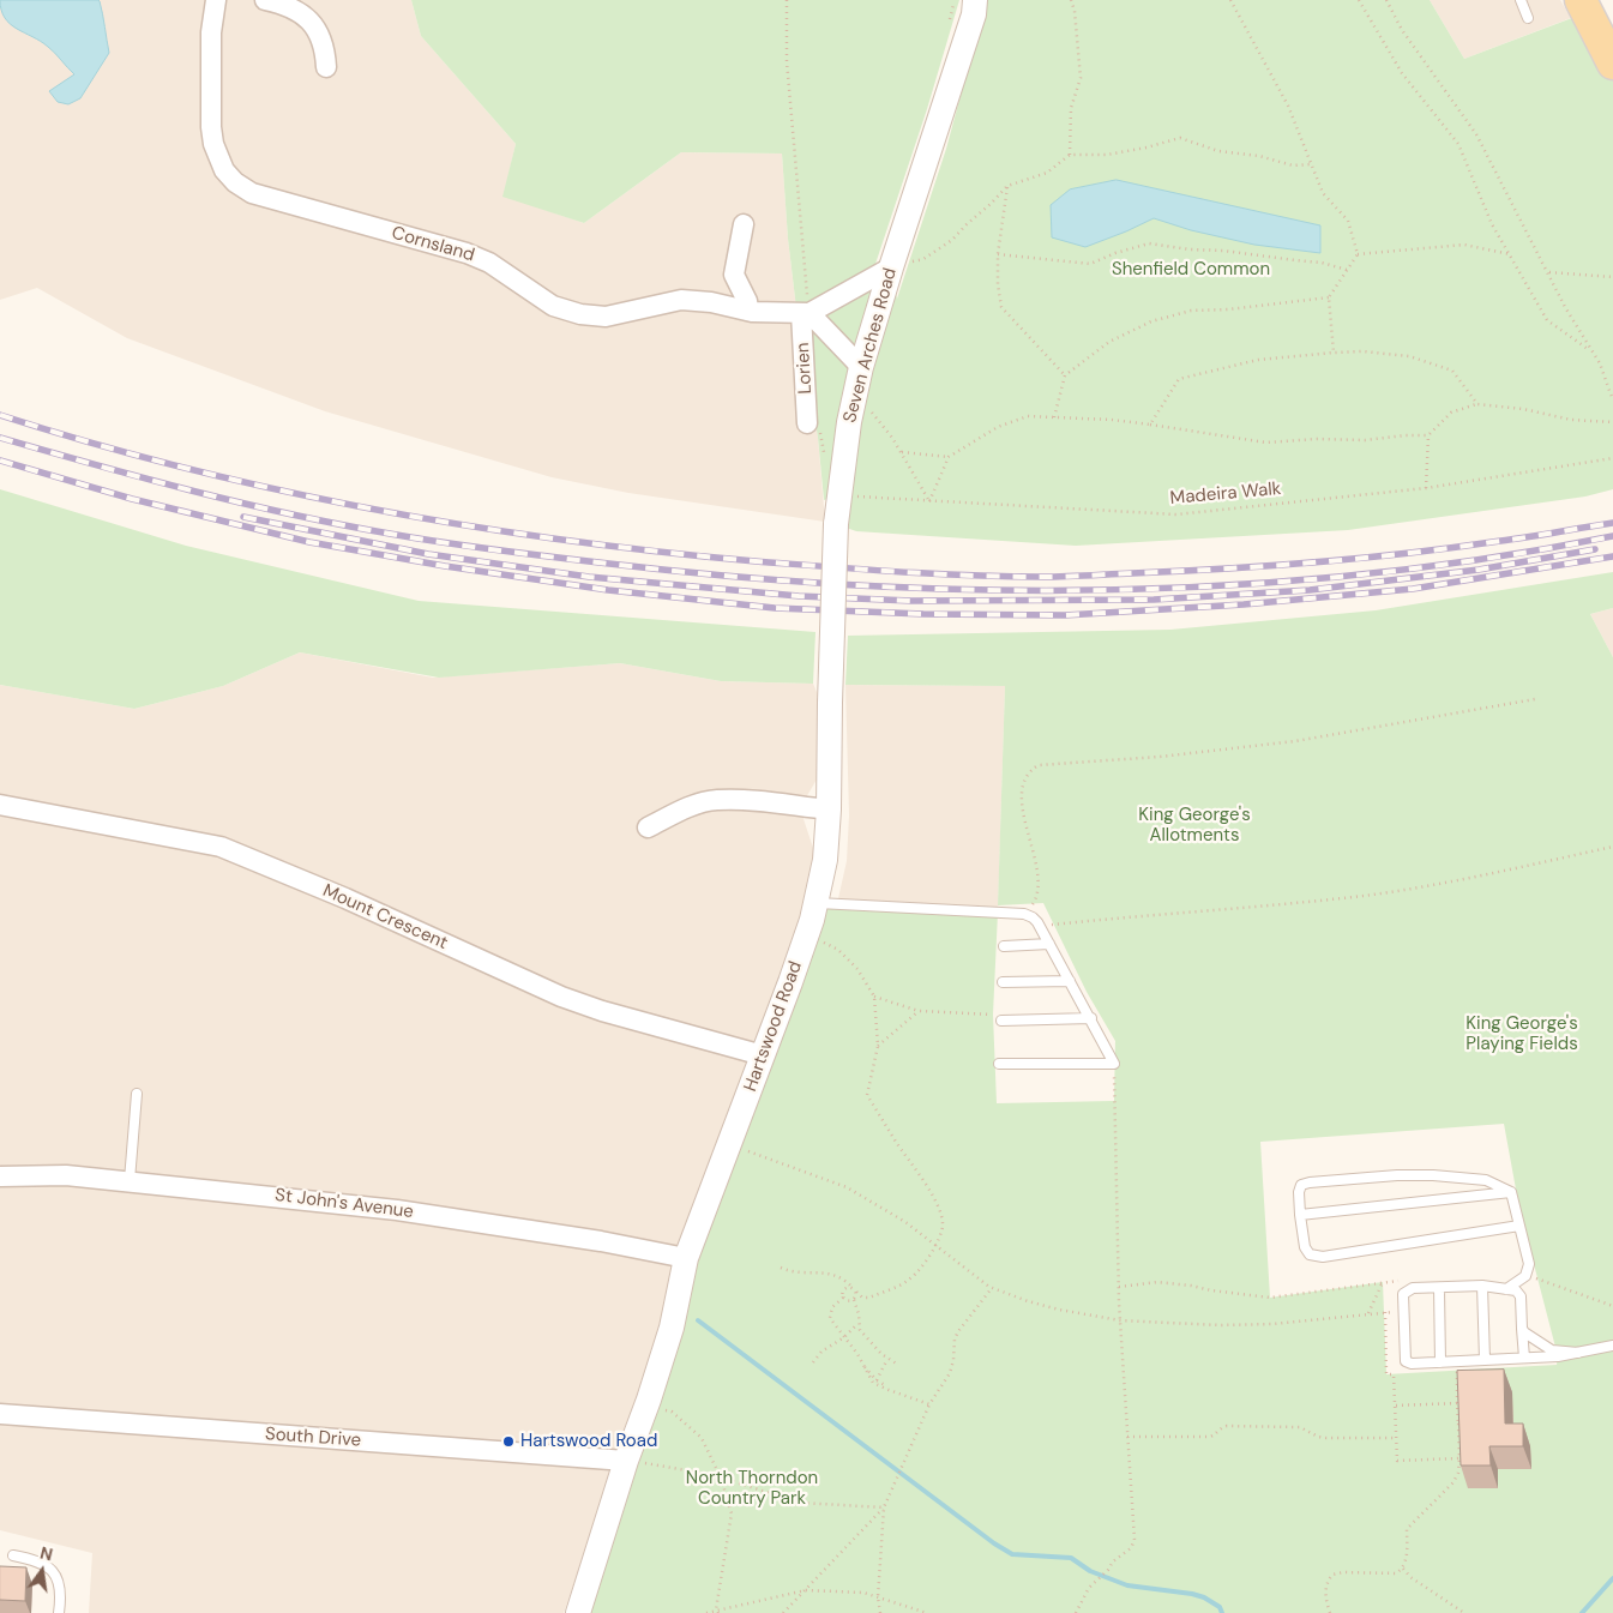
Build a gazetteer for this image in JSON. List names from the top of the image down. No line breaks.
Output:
{"streets":{"street":["Cornsland","Seven Arches Road","Lorien","Mount Crescent","Hartswood Road","St John's Avenue","South Drive"],"path":["Madeira Walk"]},"crossings":[["Cornsland","Seven Arches Road"],["Cornsland","Lorien"],["Seven Arches Road","Madeira Walk"],["Seven Arches Road","Hartswood Road"],["Mount Crescent","Hartswood Road"],["Hartswood Road","St John's Avenue"],["Hartswood Road","South Drive"]],"parks":["Shenfield Common","King George's Allotments","King George's Playing Fields","North Thorndon Country Park"],"places":["Hartswood Road"],"north":"top"}
